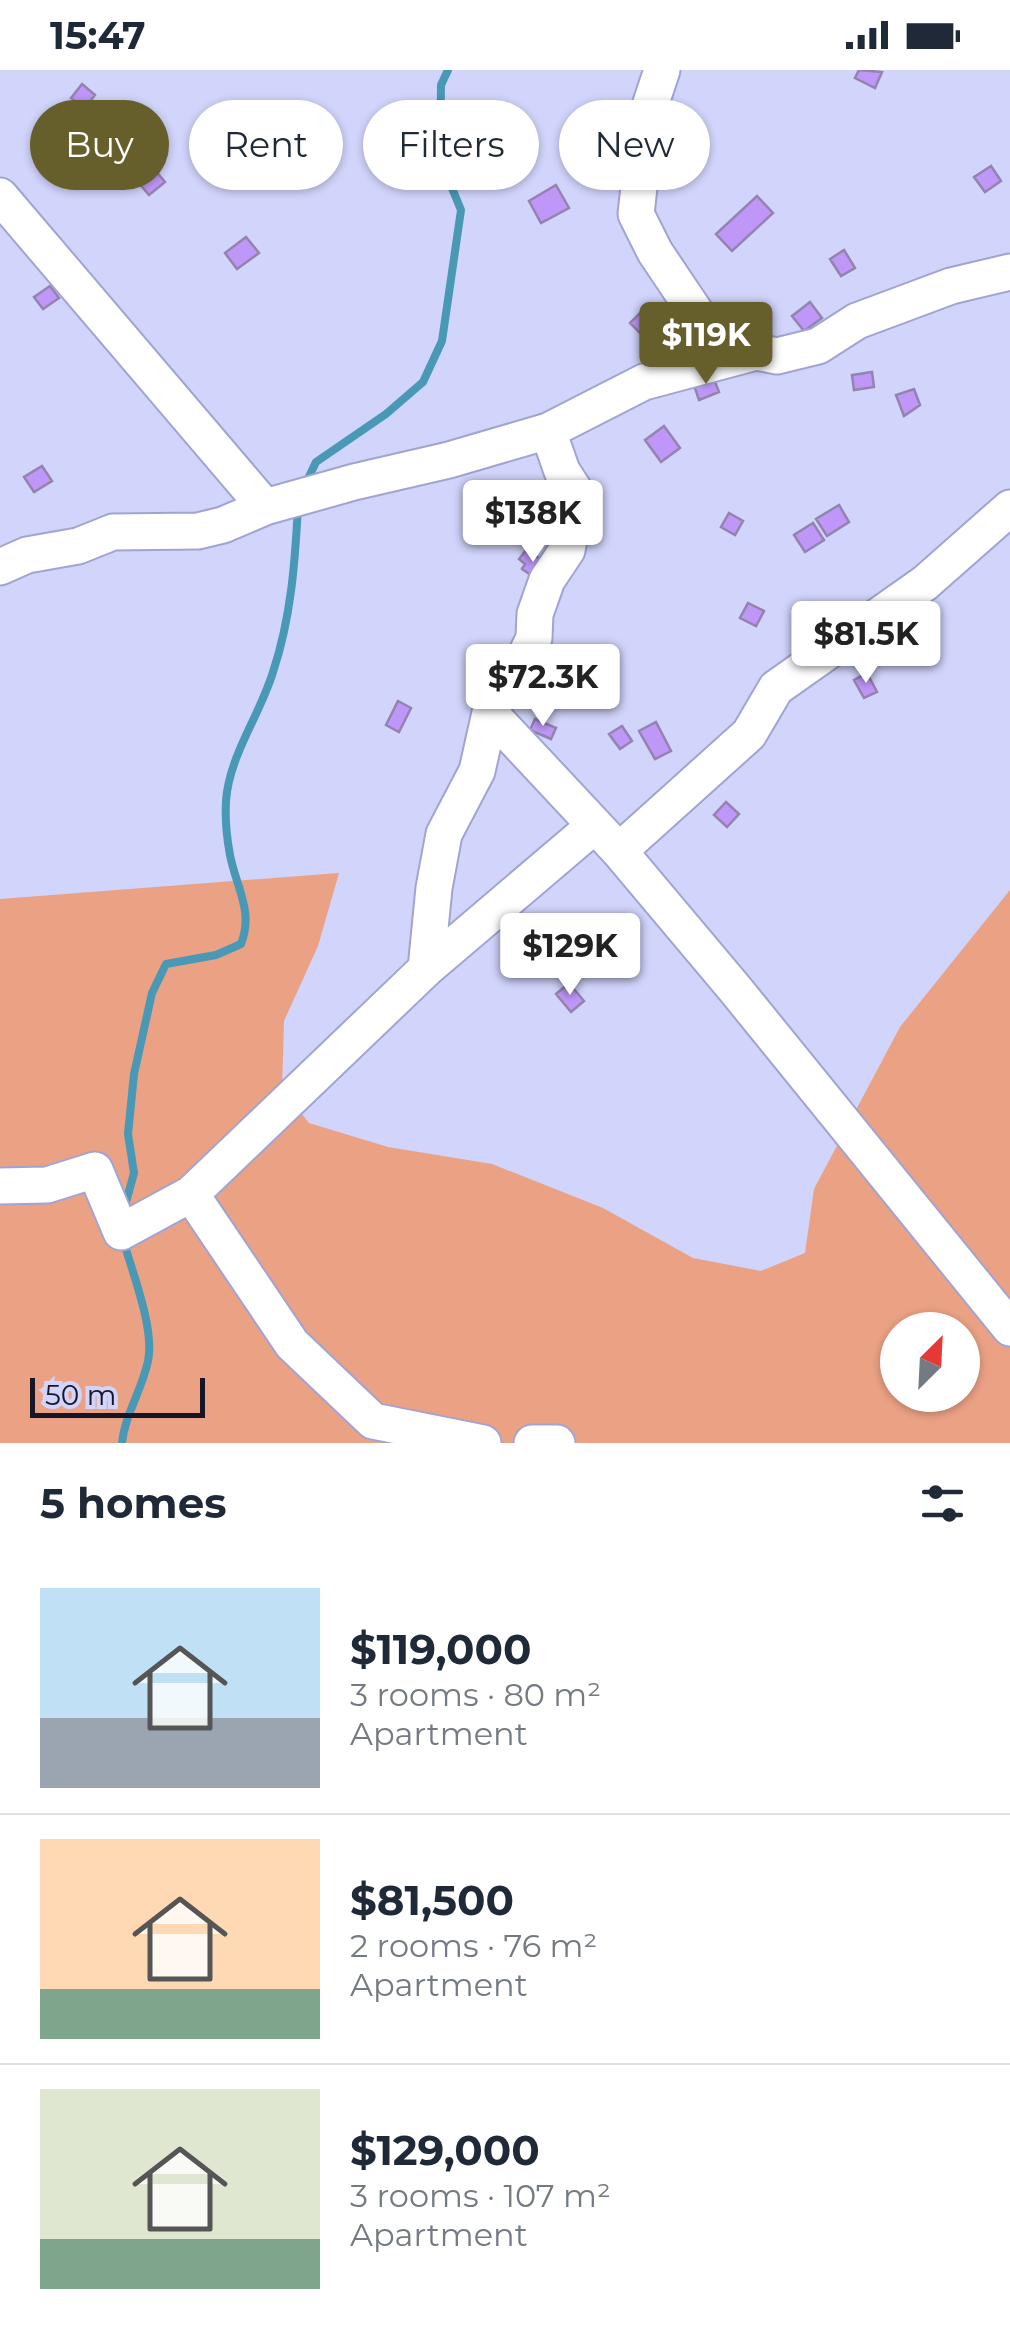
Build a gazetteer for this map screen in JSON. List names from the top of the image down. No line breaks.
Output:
{"scale_bar":"50 m","north":"top right","page":{"status":"15:47","chip":["Buy","Rent","Filters","New"],"price":["$119K","$138K","$81.5K","$72.3K","$129K"],"scale":"50 m","heading":"5 homes","list":[{"name":"$119,000","note":"3 rooms · 80 m² · Apartment"},{"name":"$81,500","note":"2 rooms · 76 m² · Apartment"},{"name":"$129,000","note":"3 rooms · 107 m² · Apartment"}]}}
